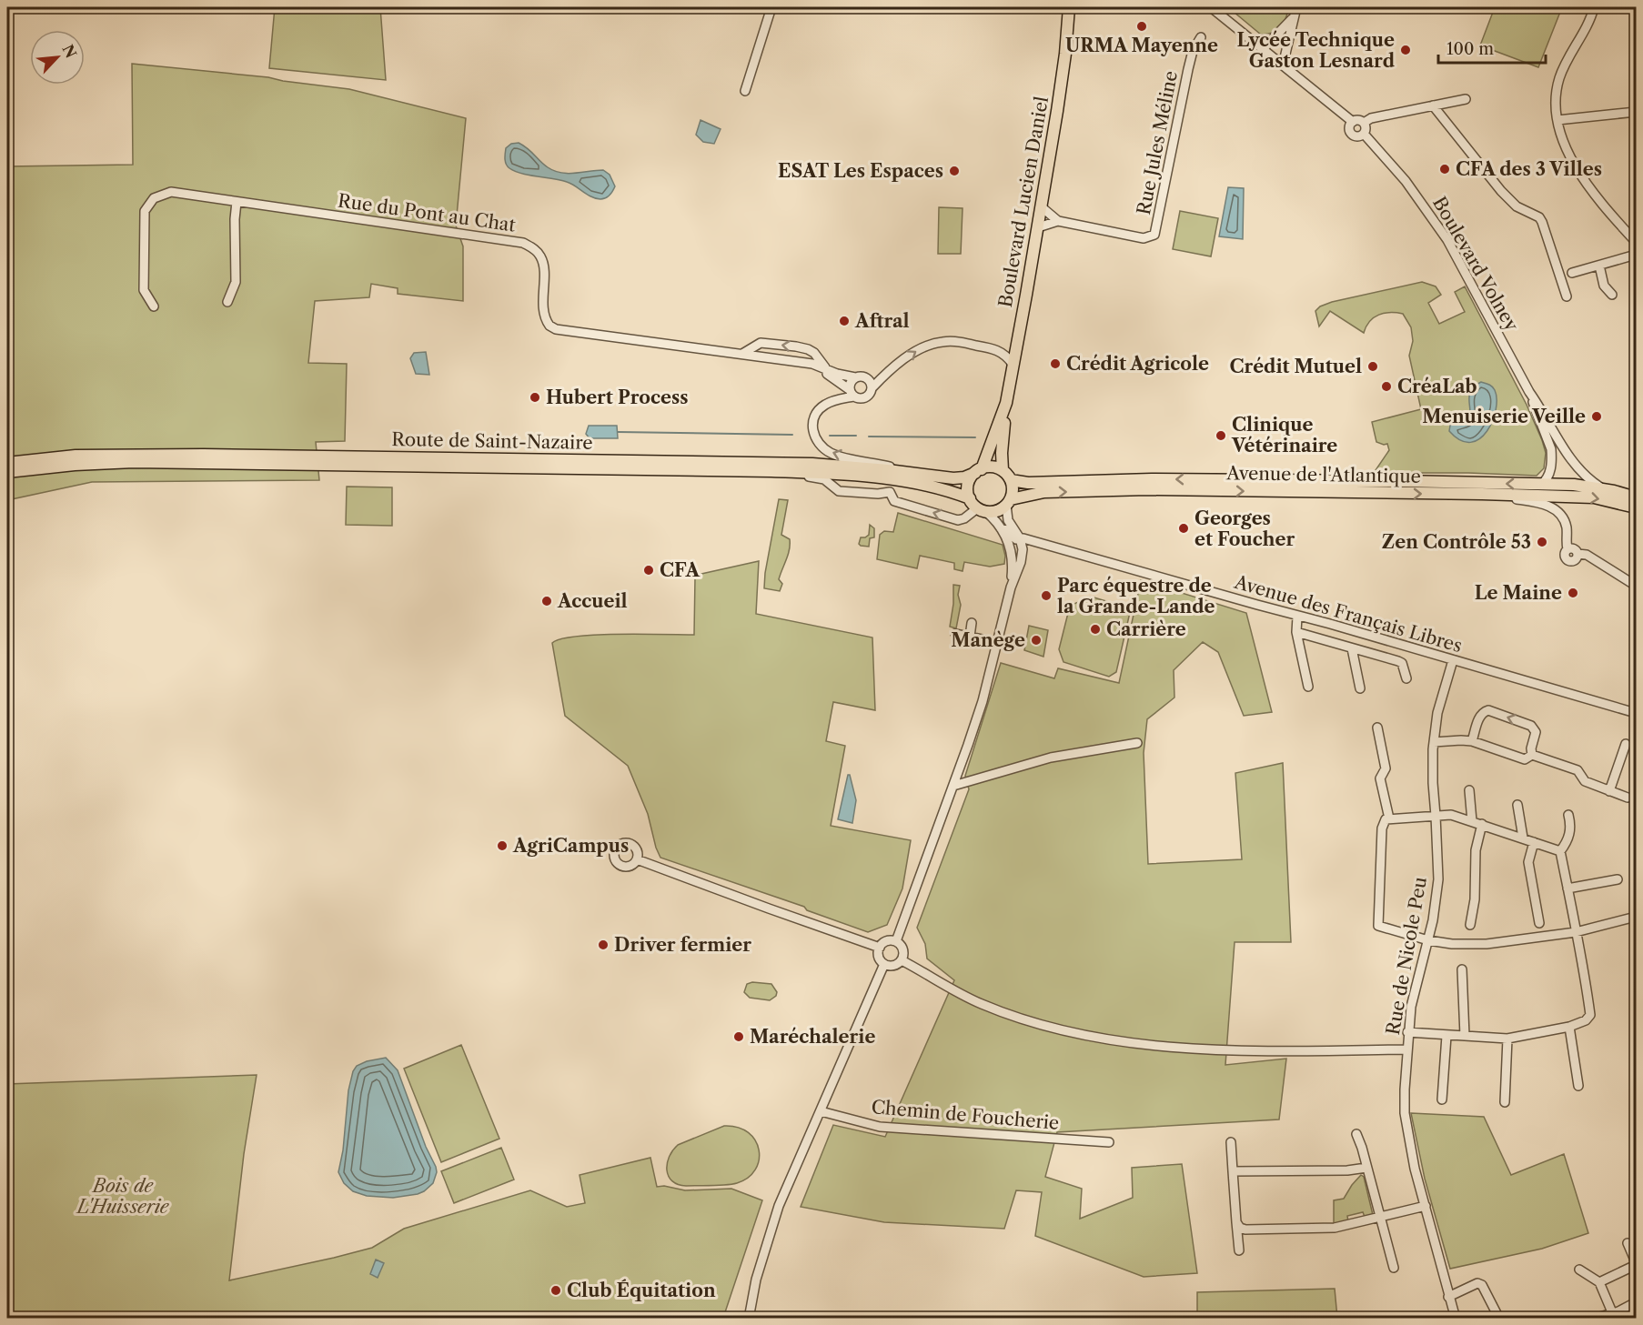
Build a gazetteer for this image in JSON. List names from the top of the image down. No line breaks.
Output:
{"streets":{"main road":["Boulevard Lucien Daniel","Route de Saint-Nazaire","Avenue de l'Atlantique"],"street":["Rue Jules Méline","Rue du Pont au Chat","Boulevard Volney","Avenue des Français Libres","Rue de Nicole Peu","Chemin de Foucherie"]},"crossings":[["Rue Jules Méline","Boulevard Lucien Daniel"],["Boulevard Lucien Daniel","Route de Saint-Nazaire"],["Boulevard Lucien Daniel","Avenue de l'Atlantique"],["Boulevard Volney","Avenue de l'Atlantique"],["Route de Saint-Nazaire","Avenue de l'Atlantique"],["Avenue des Français Libres","Rue de Nicole Peu"]],"parks":["Bois de L'Huisserie"],"places":["URMA Mayenne","Lycée Technique Gaston Lesnard","CFA des 3 Villes","ESAT Les Espaces","Aftral","Crédit Agricole","Crédit Mutuel","CréaLab","Hubert Process","Menuiserie Veille","Clinique Vétérinaire","Georges et Foucher","Zen Contrôle 53","CFA","Le Maine","Parc équestre de la Grande-Lande","Accueil","Carrière","Manège","AgriCampus","Driver fermier","Maréchalerie","Club Équitation"],"scale_bar":"100 m","north":"top right"}
